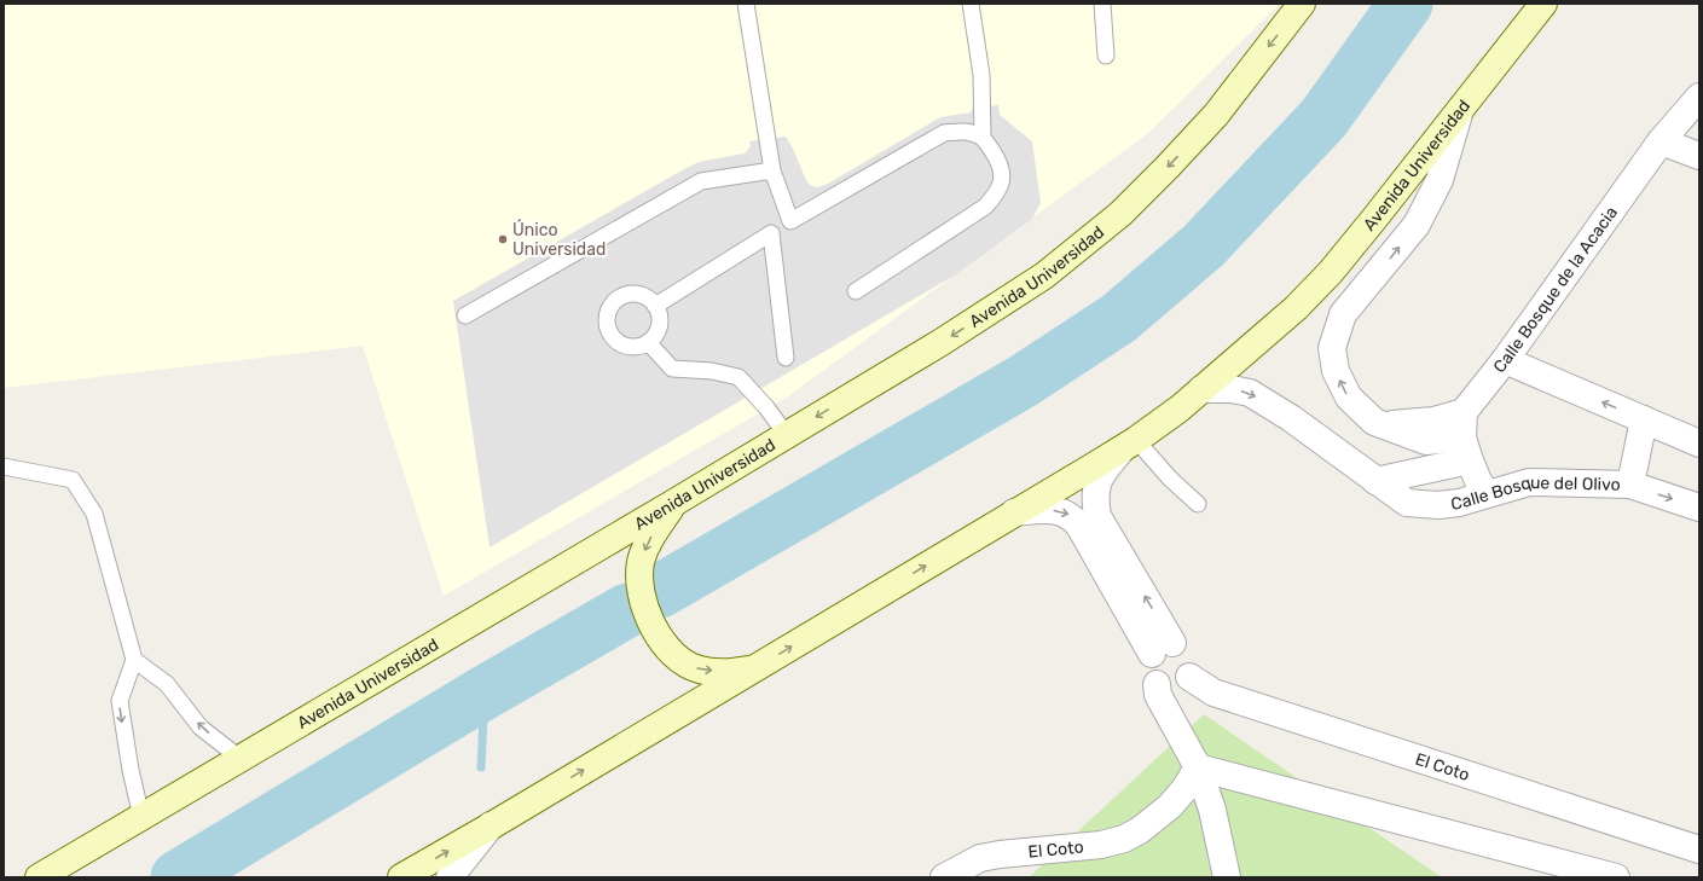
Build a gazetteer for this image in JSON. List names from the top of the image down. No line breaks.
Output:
{"streets":{"main road":["Avenida Universidad"],"street":["Calle Bosque de la Acacia","Calle Bosque del Olivo","El Coto"]},"crossings":[["Avenida Universidad","Calle Bosque del Olivo"],["Calle Bosque de la Acacia","Calle Bosque del Olivo"]],"places":["Único Universidad"]}
